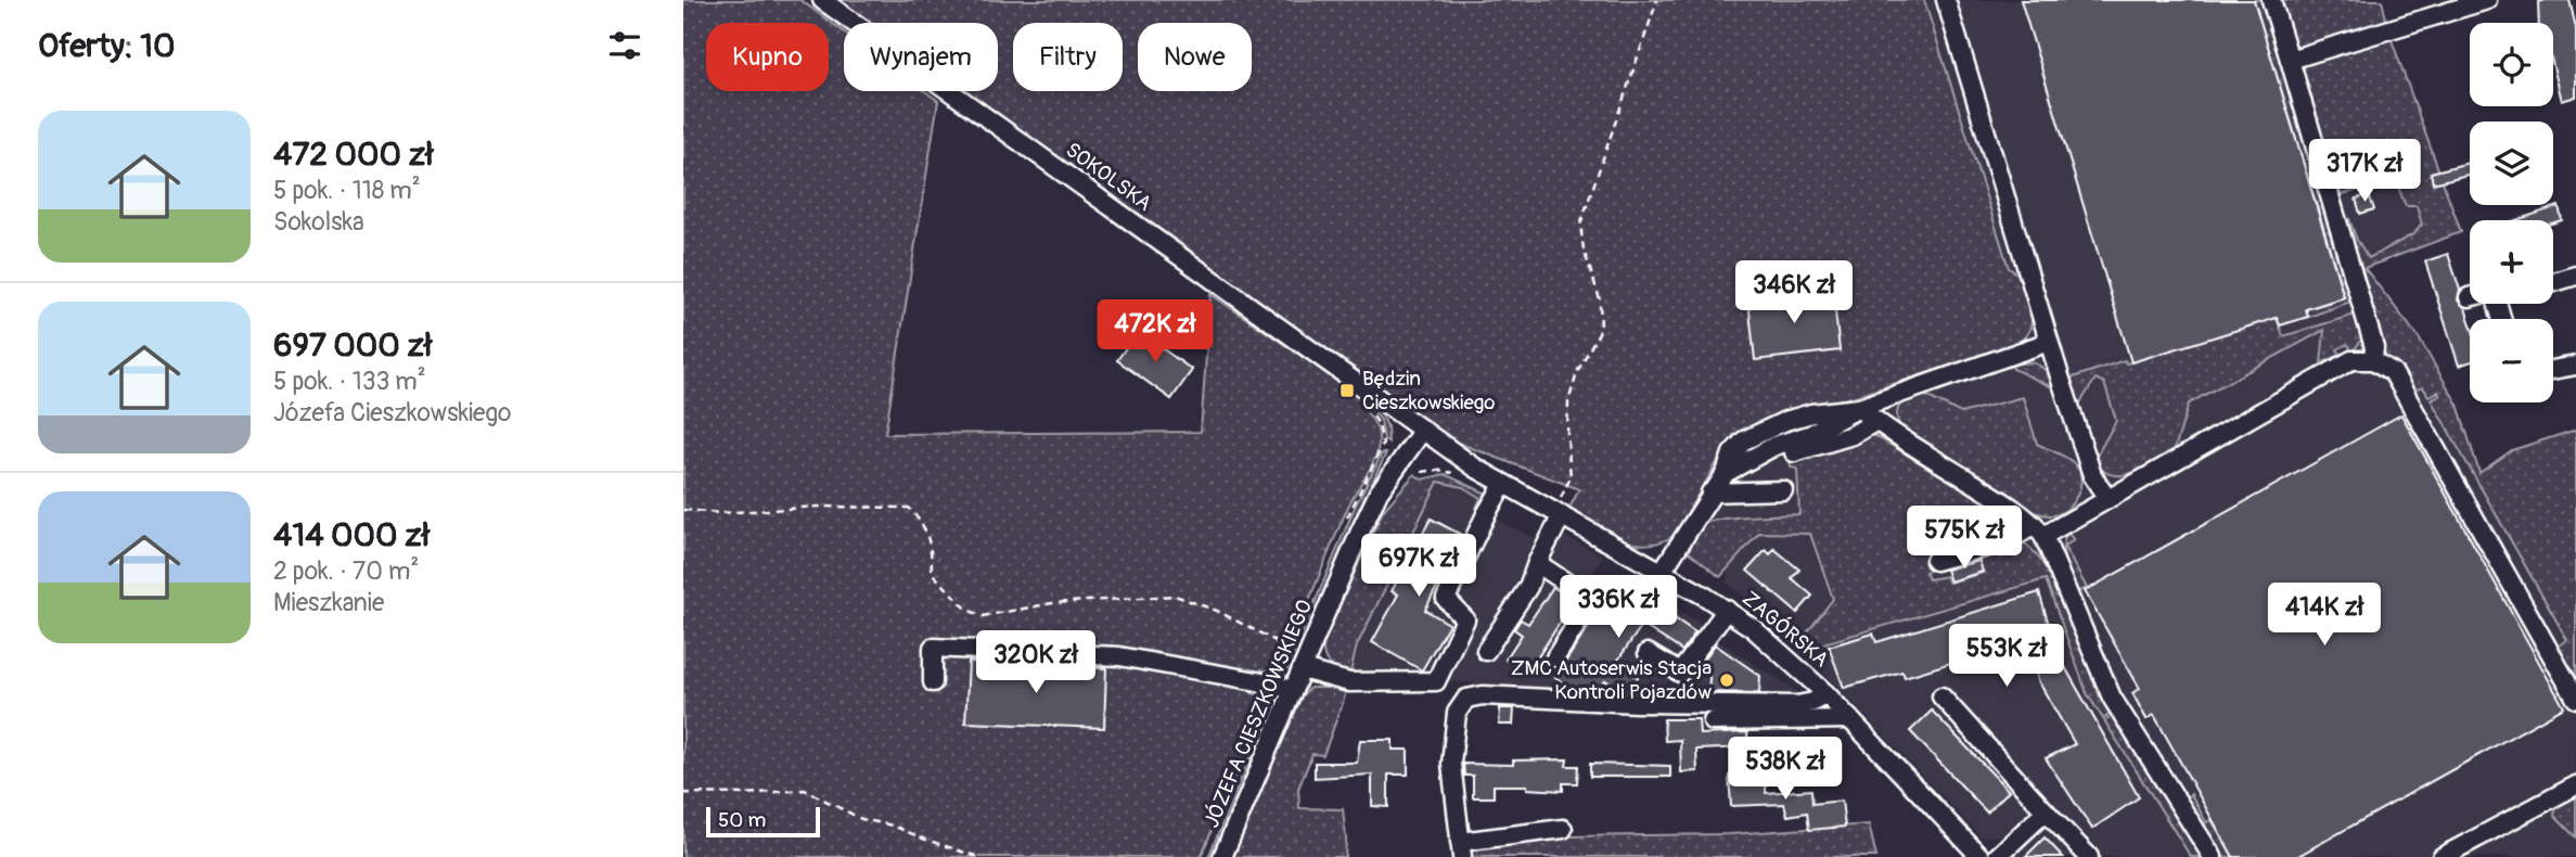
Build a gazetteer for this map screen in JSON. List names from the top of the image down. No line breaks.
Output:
{"streets":{"street":["SOKOLSKA","ZAGÓRSKA","JÓZEFA CIESZKOWSKIEGO"]},"crossings":[["SOKOLSKA","ZAGÓRSKA"],["ZAGÓRSKA","JÓZEFA CIESZKOWSKIEGO"]],"places":{"transit":["Będzin Cieszkowskiego"],"other":["ZMC Autoserwis Stacja Kontroli Pojazdów"]},"scale_bar":"50 m","page":{"heading":"Oferty: 10","map_buttons":["+","−"],"chip":["Kupno","Wynajem","Filtry","Nowe"],"list":[{"name":"472 000 zł","note":"5 pok. · 118 m² · Sokolska"},{"name":"697 000 zł","note":"5 pok. · 133 m² · Józefa Cieszkowskiego"},{"name":"414 000 zł","note":"2 pok. · 70 m² · Mieszkanie"}],"price":["317K zł","346K zł","472K zł","575K zł","697K zł","336K zł","414K zł","553K zł","320K zł","538K zł"],"scale":"50 m"}}
